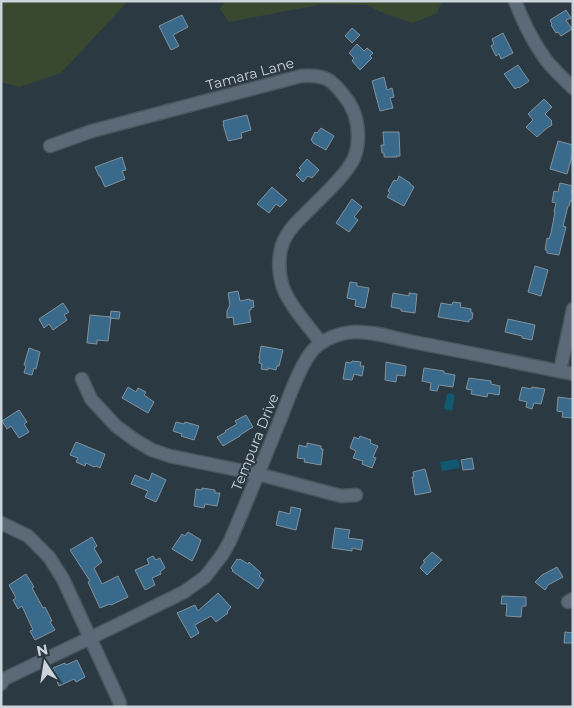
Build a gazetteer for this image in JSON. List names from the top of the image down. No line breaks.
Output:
{"streets":{"street":["Tamara Lane","Tempura Drive"]},"crossings":[["Tamara Lane","Tempura Drive"]],"north":"top"}
